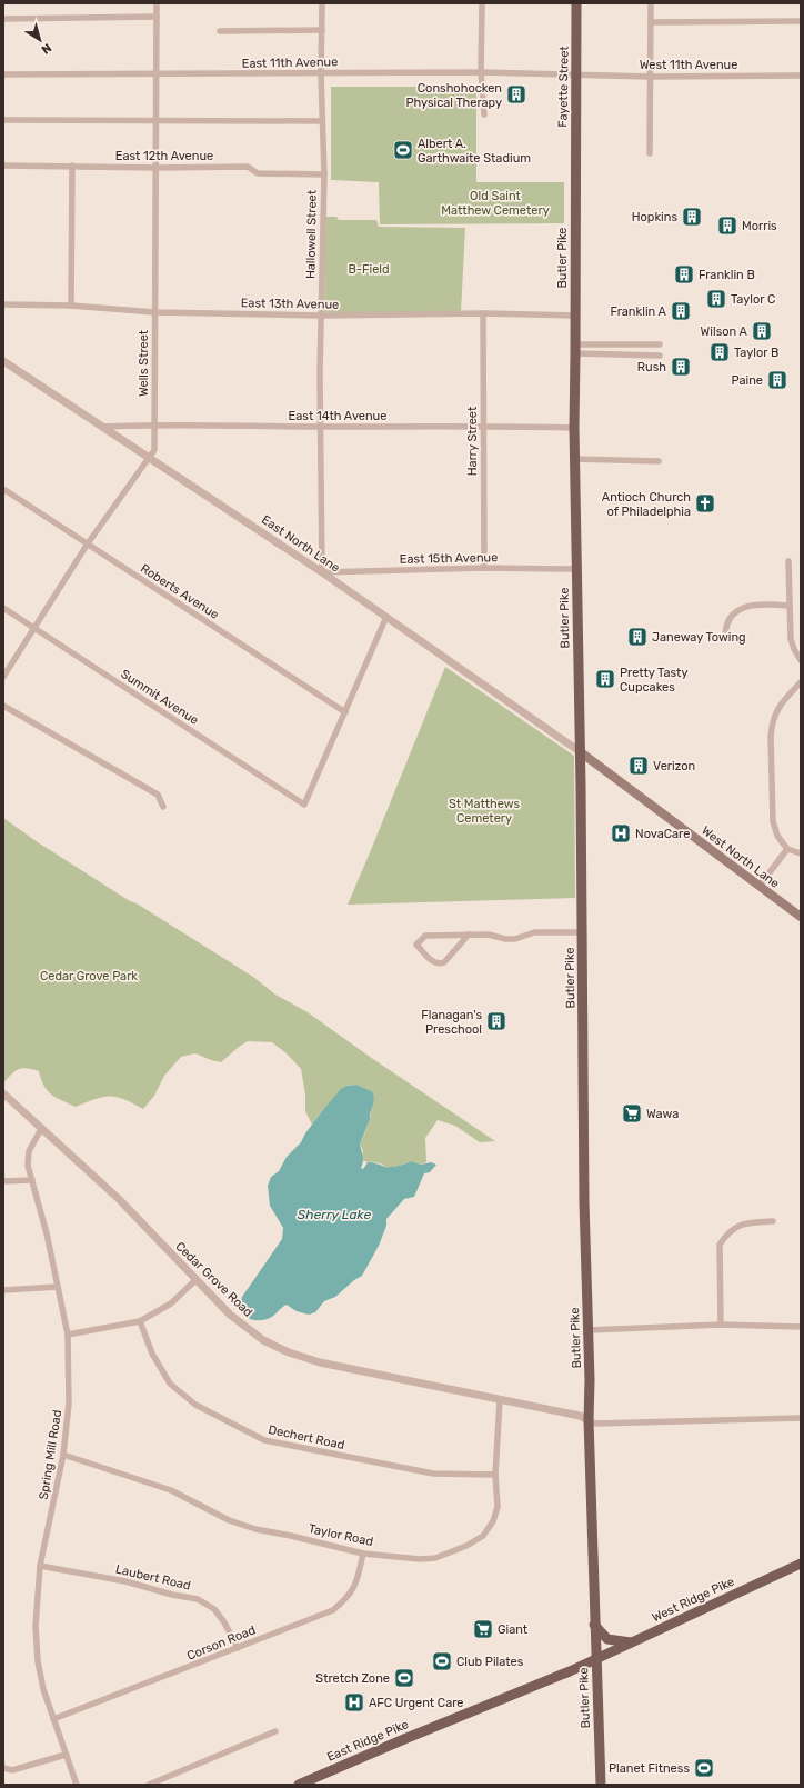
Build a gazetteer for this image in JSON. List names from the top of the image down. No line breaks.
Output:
{"streets":{"main road":["Fayette Street","Butler Pike","West North Lane","West Ridge Pike","East Ridge Pike"],"street":["East 11th Avenue","West 11th Avenue","East 12th Avenue","Hallowell Street","East 13th Avenue","Wells Street","East 14th Avenue","Harry Street","East North Lane","East 15th Avenue","Roberts Avenue","Summit Avenue","Cedar Grove Road","Dechert Road","Spring Mill Road","Taylor Road","Laubert Road","Corson Road"]},"crossings":[["East 11th Avenue","West 11th Avenue"],["East 11th Avenue","Fayette Street"],["East 11th Avenue","Hallowell Street"],["East 11th Avenue","Wells Street"],["West 11th Avenue","Fayette Street"],["Fayette Street","Butler Pike"],["East 12th Avenue","Hallowell Street"],["East 12th Avenue","Wells Street"],["Hallowell Street","East 13th Avenue"],["Hallowell Street","East 14th Avenue"],["Hallowell Street","East North Lane"],["Hallowell Street","East 15th Avenue"],["Butler Pike","East 13th Avenue"],["Butler Pike","East 14th Avenue"],["Butler Pike","East North Lane"],["Butler Pike","East 15th Avenue"],["Butler Pike","West North Lane"],["Butler Pike","Cedar Grove Road"],["Butler Pike","West Ridge Pike"],["Butler Pike","East Ridge Pike"],["East 13th Avenue","Wells Street"],["East 13th Avenue","Harry Street"],["Wells Street","East 14th Avenue"],["Wells Street","East North Lane"],["Wells Street","Roberts Avenue"],["Wells Street","Summit Avenue"],["East 14th Avenue","Harry Street"],["East 14th Avenue","East North Lane"],["Harry Street","East 15th Avenue"],["East North Lane","East 15th Avenue"],["East North Lane","West North Lane"],["Roberts Avenue","Summit Avenue"],["Cedar Grove Road","Spring Mill Road"],["Cedar Grove Road","Taylor Road"],["Dechert Road","Taylor Road"],["Spring Mill Road","Taylor Road"],["Spring Mill Road","Laubert Road"],["Spring Mill Road","Corson Road"],["Taylor Road","Corson Road"],["Laubert Road","Corson Road"],["West Ridge Pike","East Ridge Pike"]],"water":["Sherry Lake"],"parks":["Old Saint Matthew Cemetery","B-Field","St Matthews Cemetery","Cedar Grove Park"],"places":{"building":["Conshohocken Physical Therapy","Hopkins","Morris","Franklin B","Taylor C","Franklin A","Wilson A","Taylor B","Rush","Paine","Janeway Towing","Pretty Tasty Cupcakes","Verizon","Flanagan's Preschool"],"sports":["Albert A. Garthwaite Stadium","Club Pilates","Stretch Zone","Planet Fitness"],"church":["Antioch Church of Philadelphia"],"hospital":["NovaCare","AFC Urgent Care"],"supermarket":["Wawa","Giant"]},"north":"bottom right"}
